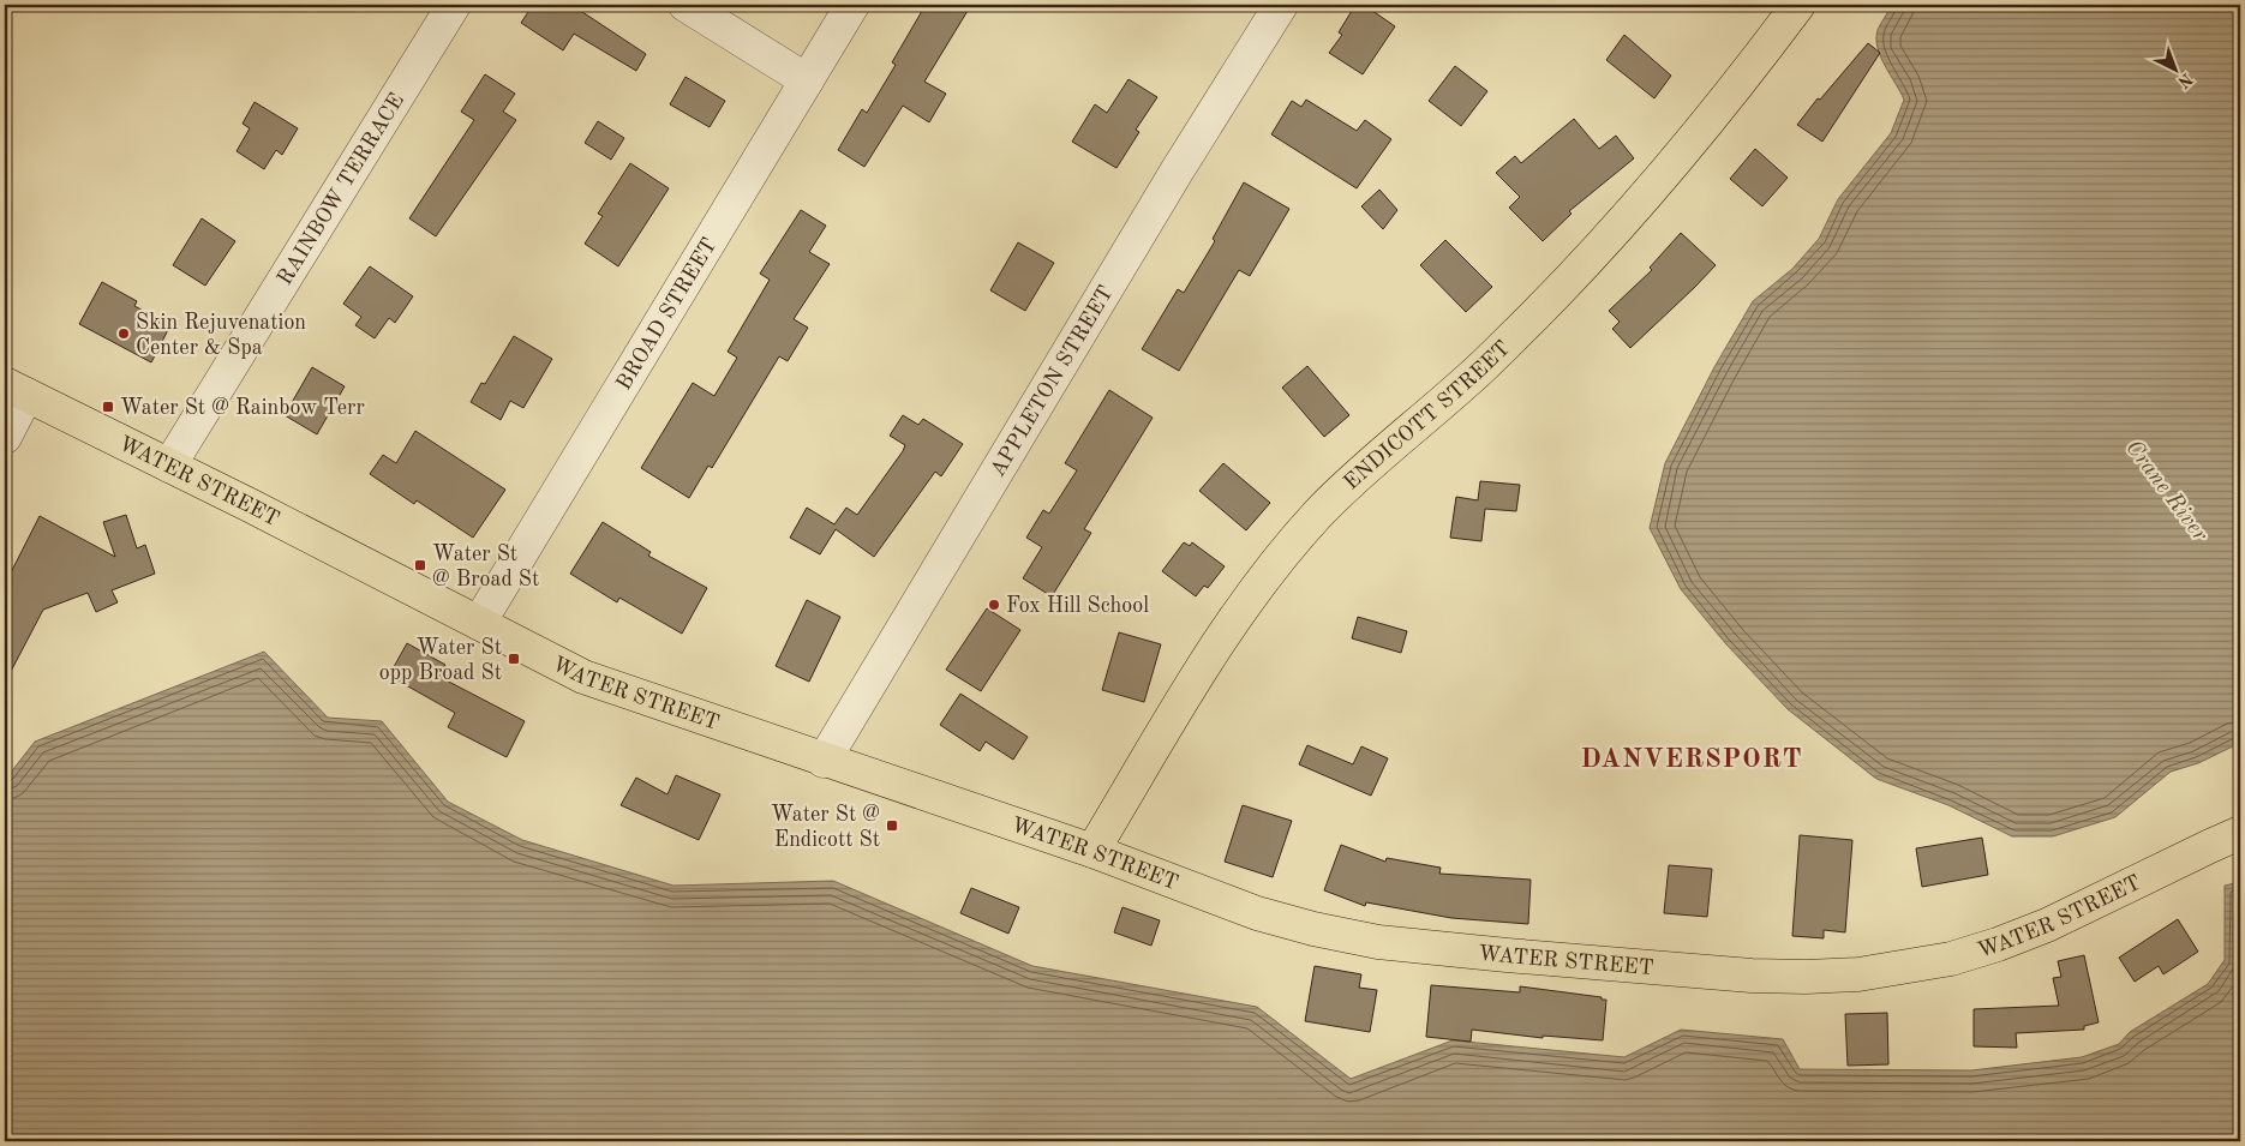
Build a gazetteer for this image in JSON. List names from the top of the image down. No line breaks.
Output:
{"streets":{"main road":["ENDICOTT STREET","WATER STREET"],"street":["RAINBOW TERRACE","BROAD STREET","APPLETON STREET"]},"crossings":[["RAINBOW TERRACE","WATER STREET"],["BROAD STREET","WATER STREET"],["APPLETON STREET","WATER STREET"],["ENDICOTT STREET","WATER STREET"]],"districts":["DANVERSPORT"],"water":["Crane River"],"places":{"other":["Skin Rejuvenation Center & Spa","Fox Hill School"],"transit":["Water St @ Rainbow Terr","Water St @ Broad St","Water St opp Broad St","Water St @ Endicott St"]},"north":"bottom right"}
